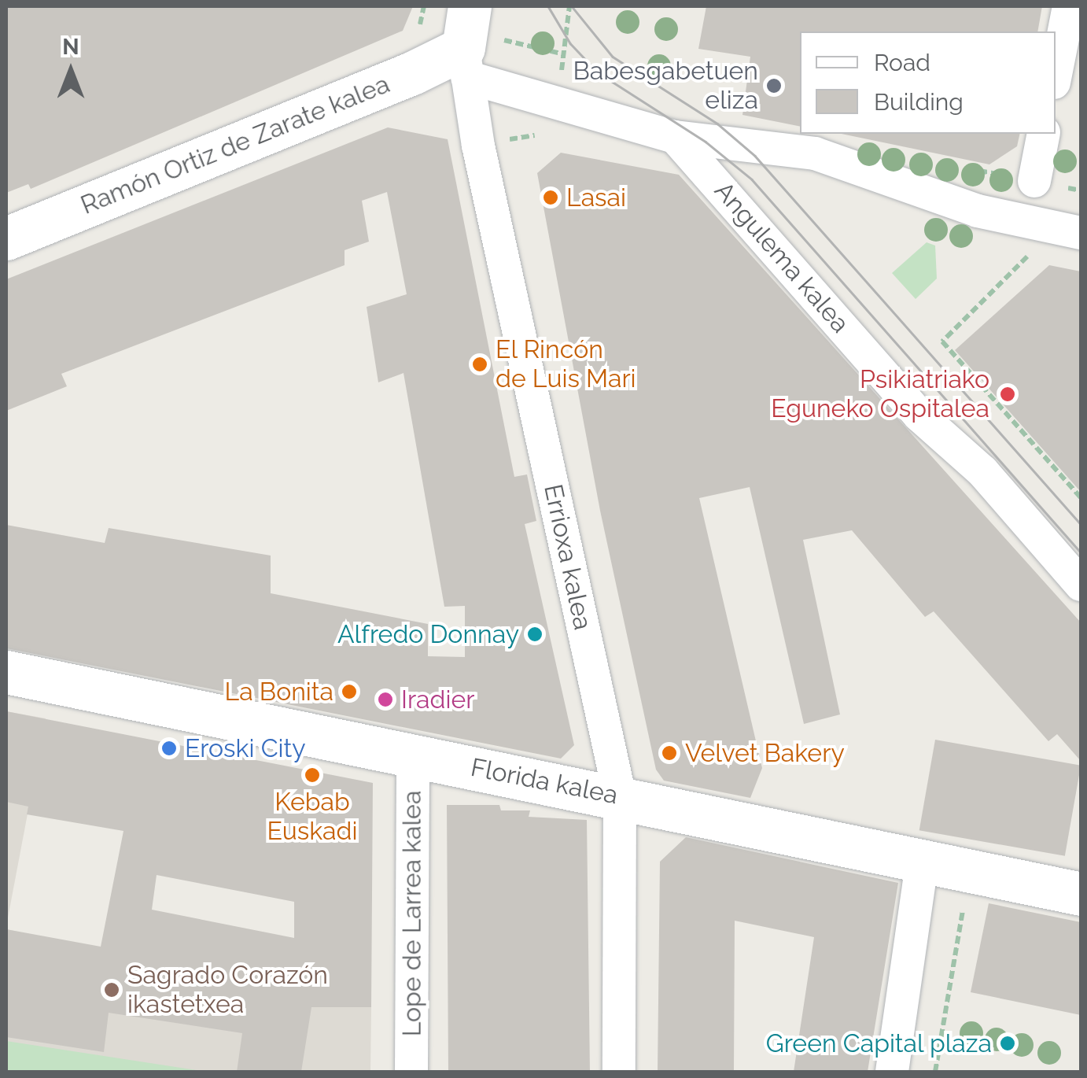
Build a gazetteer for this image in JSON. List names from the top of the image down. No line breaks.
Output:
{"streets":{"street":["Ramón Ortiz de Zarate kalea","Angulema kalea","Errioxa kalea","Florida kalea","Lope de Larrea kalea"]},"crossings":[["Ramón Ortiz de Zarate kalea","Errioxa kalea"],["Errioxa kalea","Florida kalea"],["Florida kalea","Lope de Larrea kalea"]],"places":["Babesgabetuen eliza","Lasai","El Rincón de Luis Mari","Psikiatriako Eguneko Ospitalea","Alfredo Donnay","La Bonita","Iradier","Eroski City","Velvet Bakery","Kebab Euskadi","Sagrado Corazón ikastetxea","Green Capital plaza"],"legend":["Road","Building"],"north":"top"}
